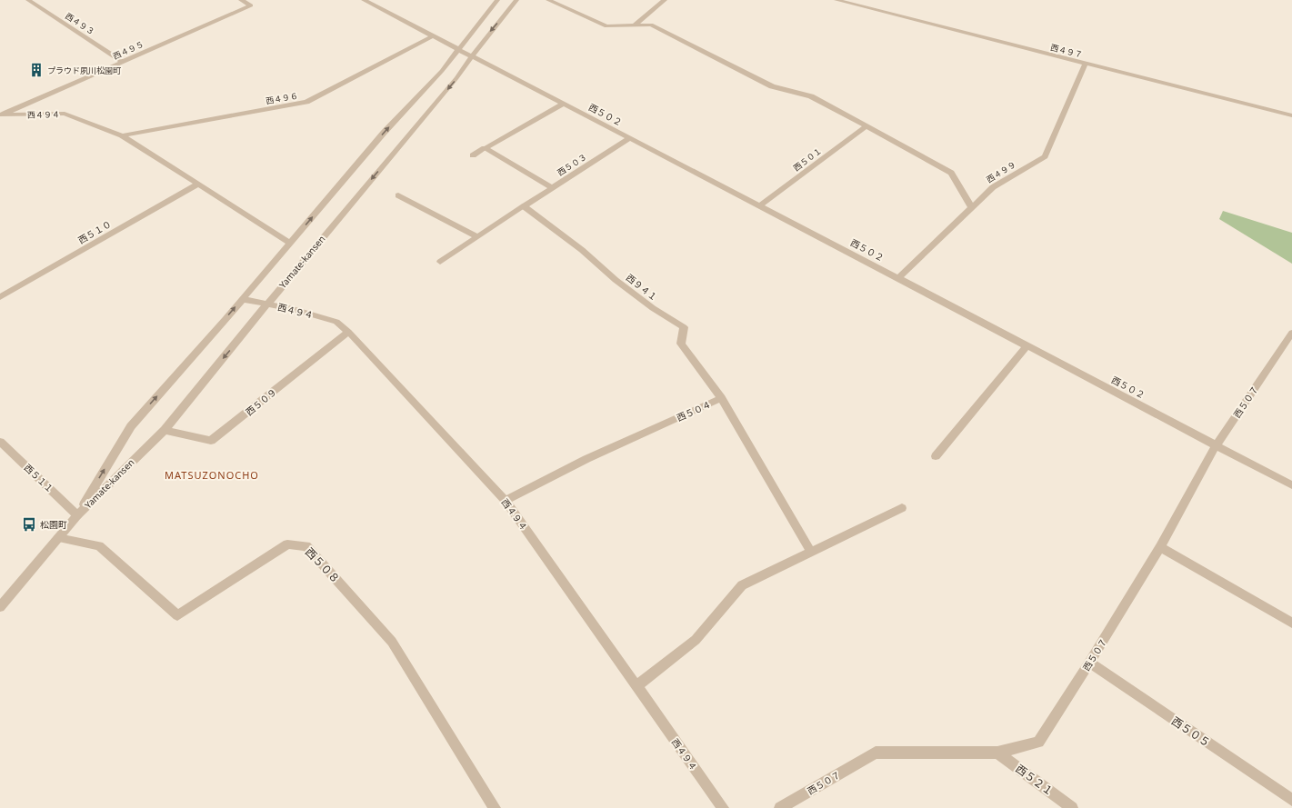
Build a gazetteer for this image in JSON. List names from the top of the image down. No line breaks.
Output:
{"streets":{"street":["西４９３","西４９５","西４９７","西４９６","西４９４","西５０２","西５０１","西５０３","西４９９","西５１０","Yamate-kansen","西９４１","西５０９","西５０７","西５０４","西５１１","西５０８","西５０５","西５２１"]},"crossings":[["西４９３","西４９５"],["西４９５","西４９４"],["西４９７","西４９９"],["西４９６","西４９４"],["西４９６","西５０２"],["西４９４","西５１０"],["西４９４","Yamate-kansen"],["西４９４","西５０９"],["西４９４","西５０４"],["西５０２","西５０１"],["西５０２","西５０３"],["西５０２","西４９９"],["西５０２","Yamate-kansen"],["西５０２","西５０７"],["西５０３","西９４１"],["Yamate-kansen","西５０９"],["Yamate-kansen","西５１１"],["Yamate-kansen","西５０８"],["西９４１","西５０４"],["西５０７","西５０５"],["西５０７","西５２１"]],"districts":["MATSUZONOCHO"],"places":{"building":["プラウド夙川松園町"],"bus stop":["松園町"]}}
